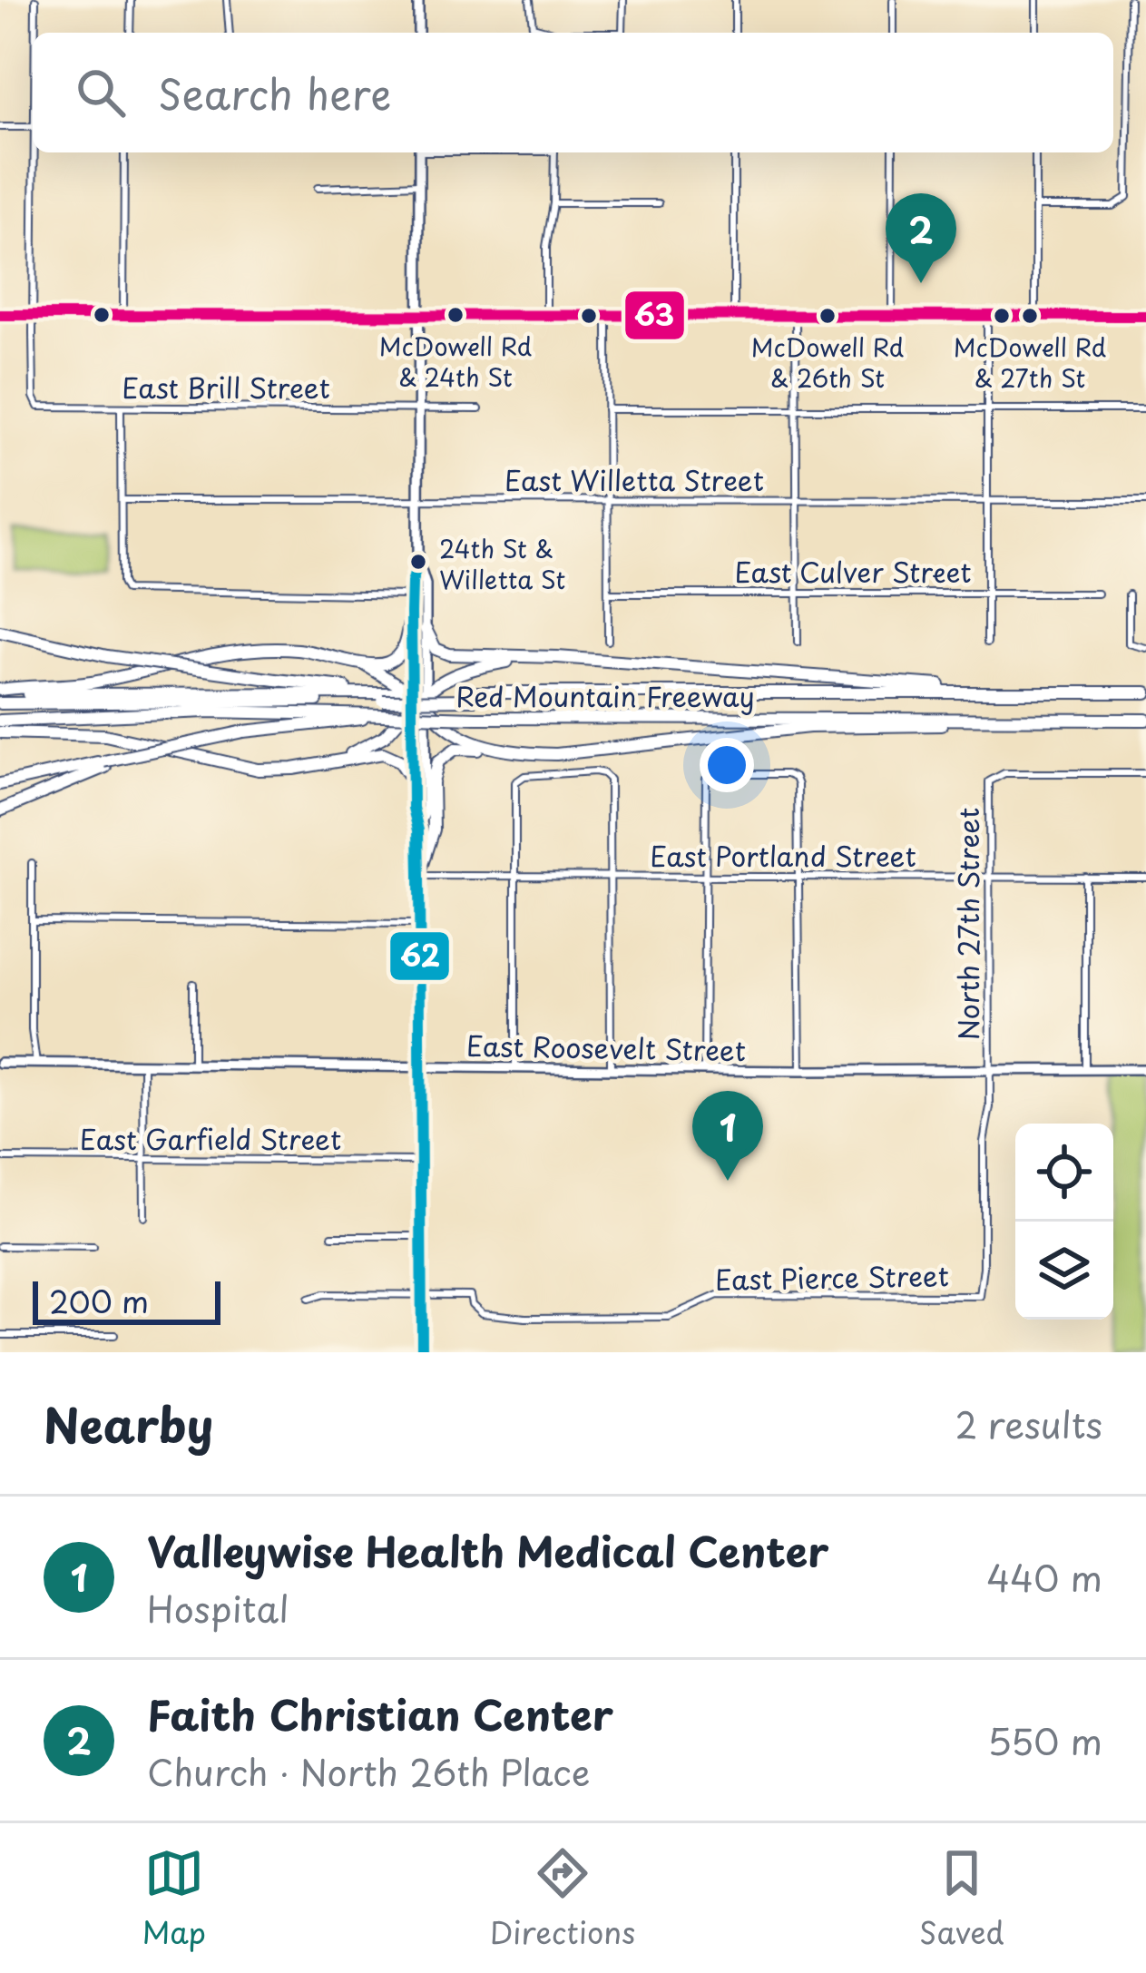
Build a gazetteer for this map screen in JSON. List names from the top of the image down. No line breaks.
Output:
{"streets":{"highway":["Red Mountain Freeway"],"main road":["East Roosevelt Street"],"street":["East Brill Street","East Willetta Street","East Culver Street","East Portland Street","North 27th Street","East Garfield Street","East Pierce Street"]},"crossings":[["East Portland Street","North 27th Street"],["North 27th Street","East Roosevelt Street"],["North 27th Street","East Pierce Street"]],"places":["McDowell Rd & 24th St","McDowell Rd & 26th St","McDowell Rd & 27th St","24th St & Willetta St"],"lines":["transit line 63","transit line 62"],"scale_bar":"200 m","page":{"search":"Search here","pins":["2","1"],"scale":"200 m","heading":["Nearby","2 results"],"list":[{"mark":"1","name":"Valleywise Health Medical Center","note":"Hospital","value":"440 m"},{"mark":"2","name":"Faith Christian Center","note":"Church · North 26th Place","value":"550 m"}],"nav":["Map","Directions","Saved"]}}
